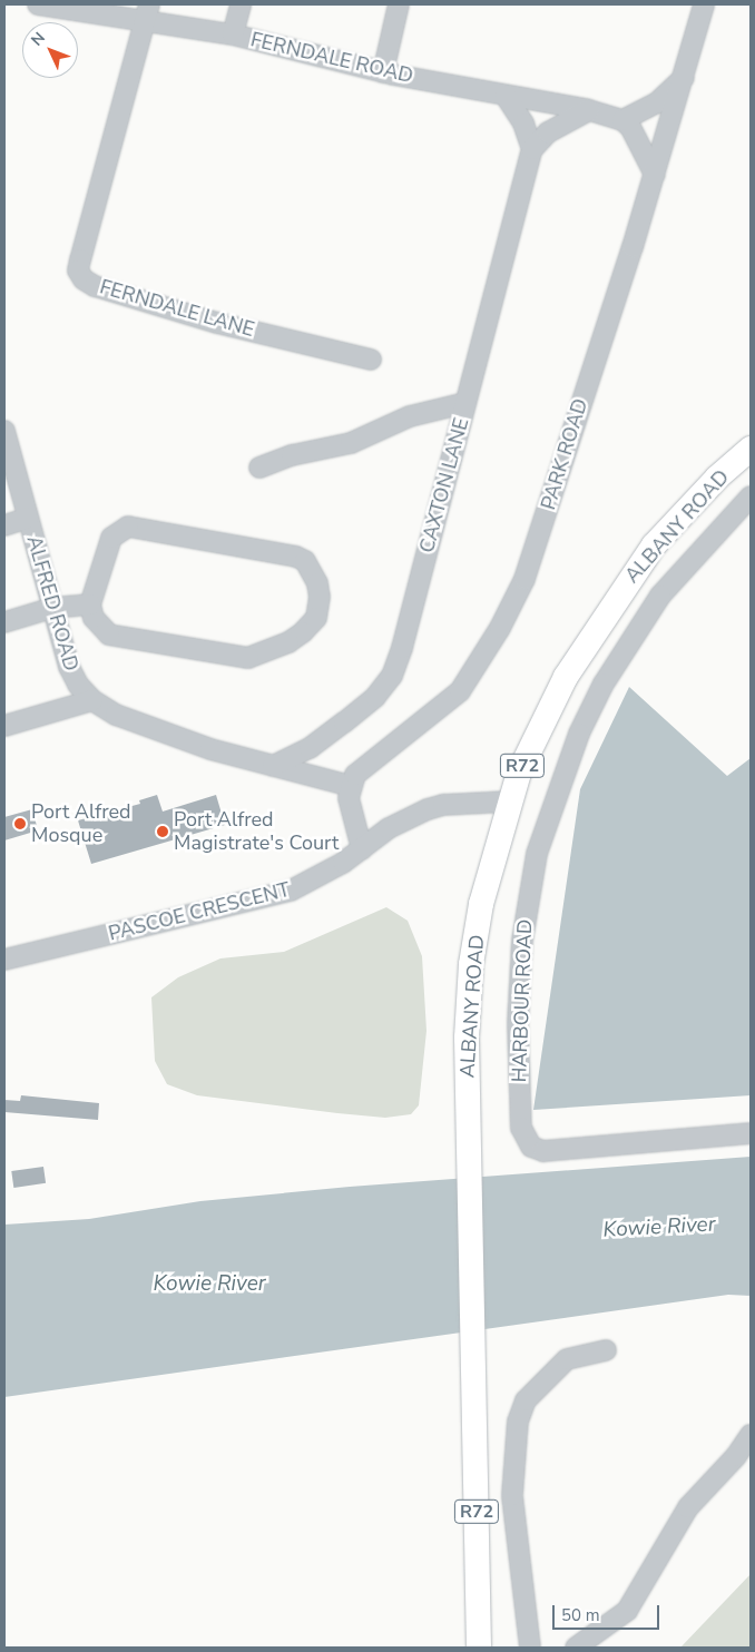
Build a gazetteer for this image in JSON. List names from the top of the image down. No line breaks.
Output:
{"streets":{"main road":["ALBANY ROAD","R72"],"street":["FERNDALE ROAD","FERNDALE LANE","PARK ROAD","CAXTON LANE","ALFRED ROAD","PASCOE CRESCENT","HARBOUR ROAD"]},"crossings":[["FERNDALE ROAD","FERNDALE LANE"],["PARK ROAD","ALFRED ROAD"],["CAXTON LANE","ALFRED ROAD"],["ALBANY ROAD","PASCOE CRESCENT"]],"water":["Kowie River"],"places":["Port Alfred Mosque","Port Alfred Magistrate's Court"],"scale_bar":"50 m","north":"top left"}
